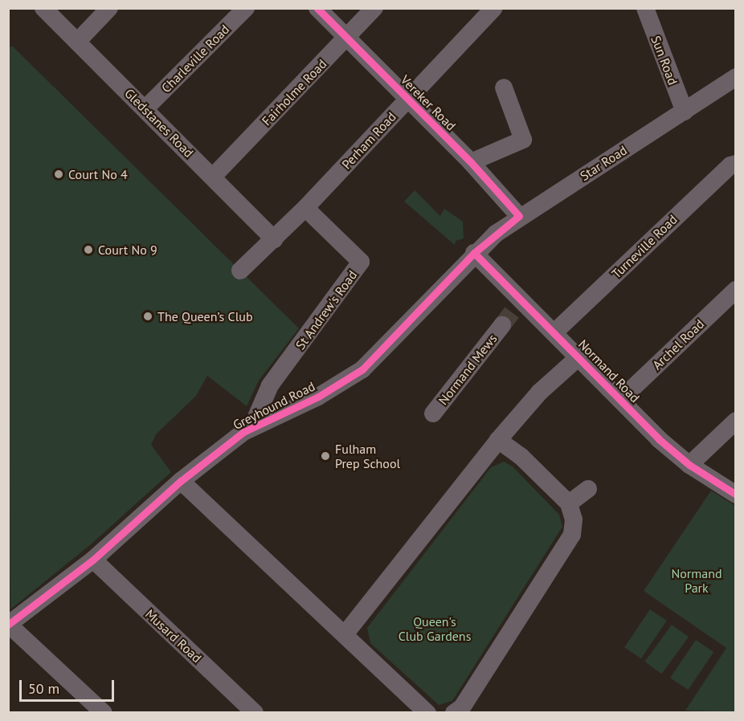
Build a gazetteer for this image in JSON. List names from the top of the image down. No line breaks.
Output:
{"streets":{"street":["Charleville Road","Sun Road","Fairholme Road","Vereker Road","Gledstanes Road","Perham Road","Star Road","Turneville Road","St Andrew's Road","Archel Road","Normand Mews","Normand Road","Greyhound Road","Musard Road"]},"crossings":[["Charleville Road","Gledstanes Road"],["Sun Road","Star Road"],["Fairholme Road","Vereker Road"],["Fairholme Road","Gledstanes Road"],["Vereker Road","Perham Road"],["Vereker Road","Star Road"],["Gledstanes Road","Perham Road"],["Perham Road","St Andrew's Road"],["Star Road","Normand Road"],["Star Road","Greyhound Road"],["Turneville Road","Normand Road"],["St Andrew's Road","Greyhound Road"],["Archel Road","Normand Road"],["Normand Mews","Normand Road"],["Normand Road","Greyhound Road"],["Greyhound Road","Musard Road"]],"parks":["Normand Park","Queen's Club Gardens"],"places":["Court No 4","Court No 9","The Queen’s Club","Fulham Prep School"],"scale_bar":"50 m"}
